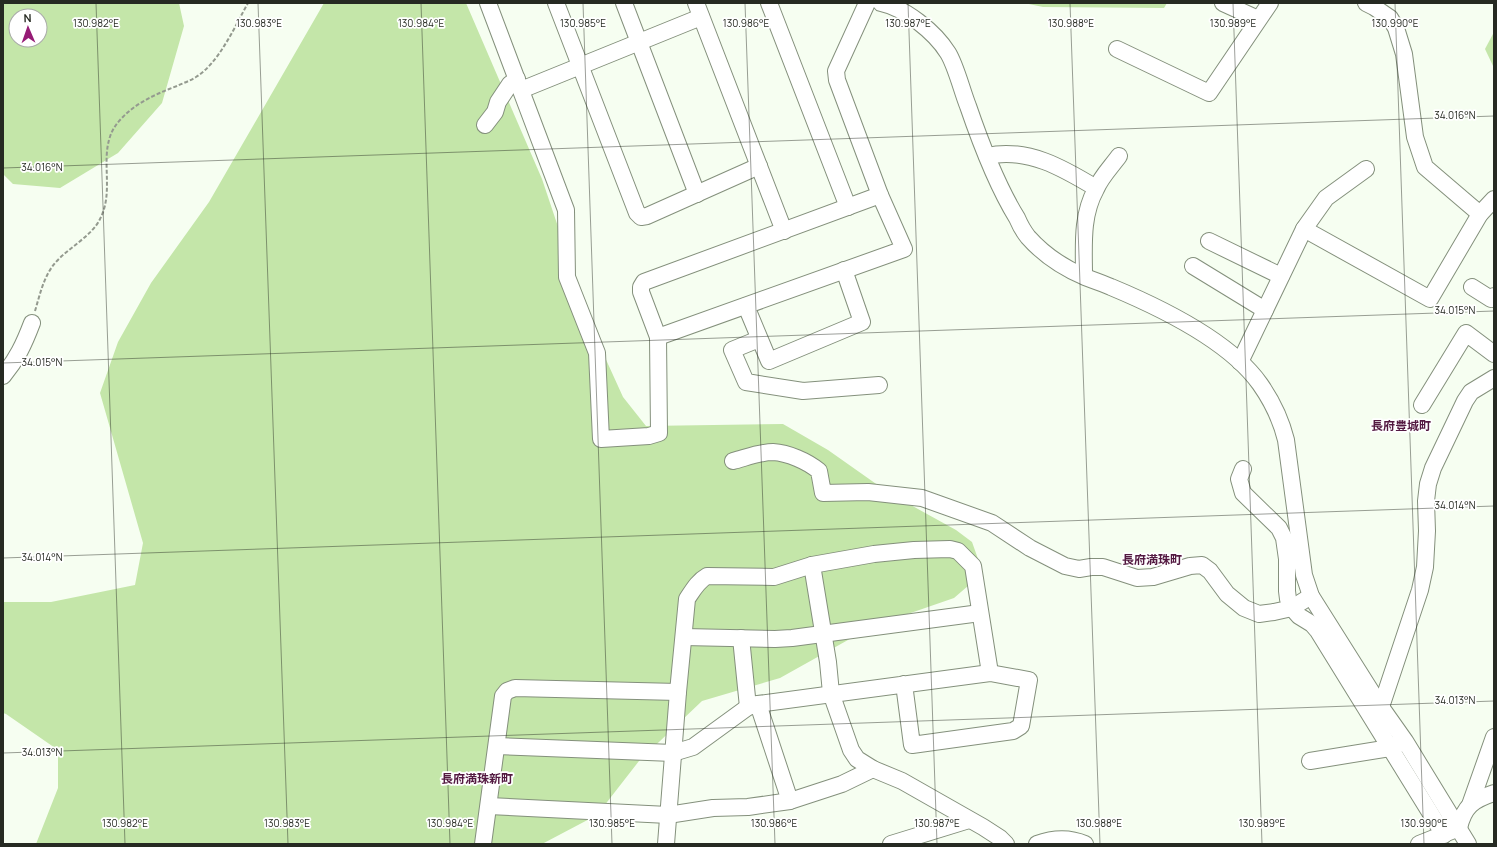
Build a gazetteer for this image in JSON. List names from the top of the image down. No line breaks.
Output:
{"districts":["長府豊城町","長府満珠町","長府満珠新町"],"north":"top","coordinates":["130.982°E","130.983°E","130.984°E","130.985°E","130.986°E","130.987°E","130.988°E","130.989°E","130.990°E","34.016°N","34.015°N","34.014°N","34.013°N"]}
